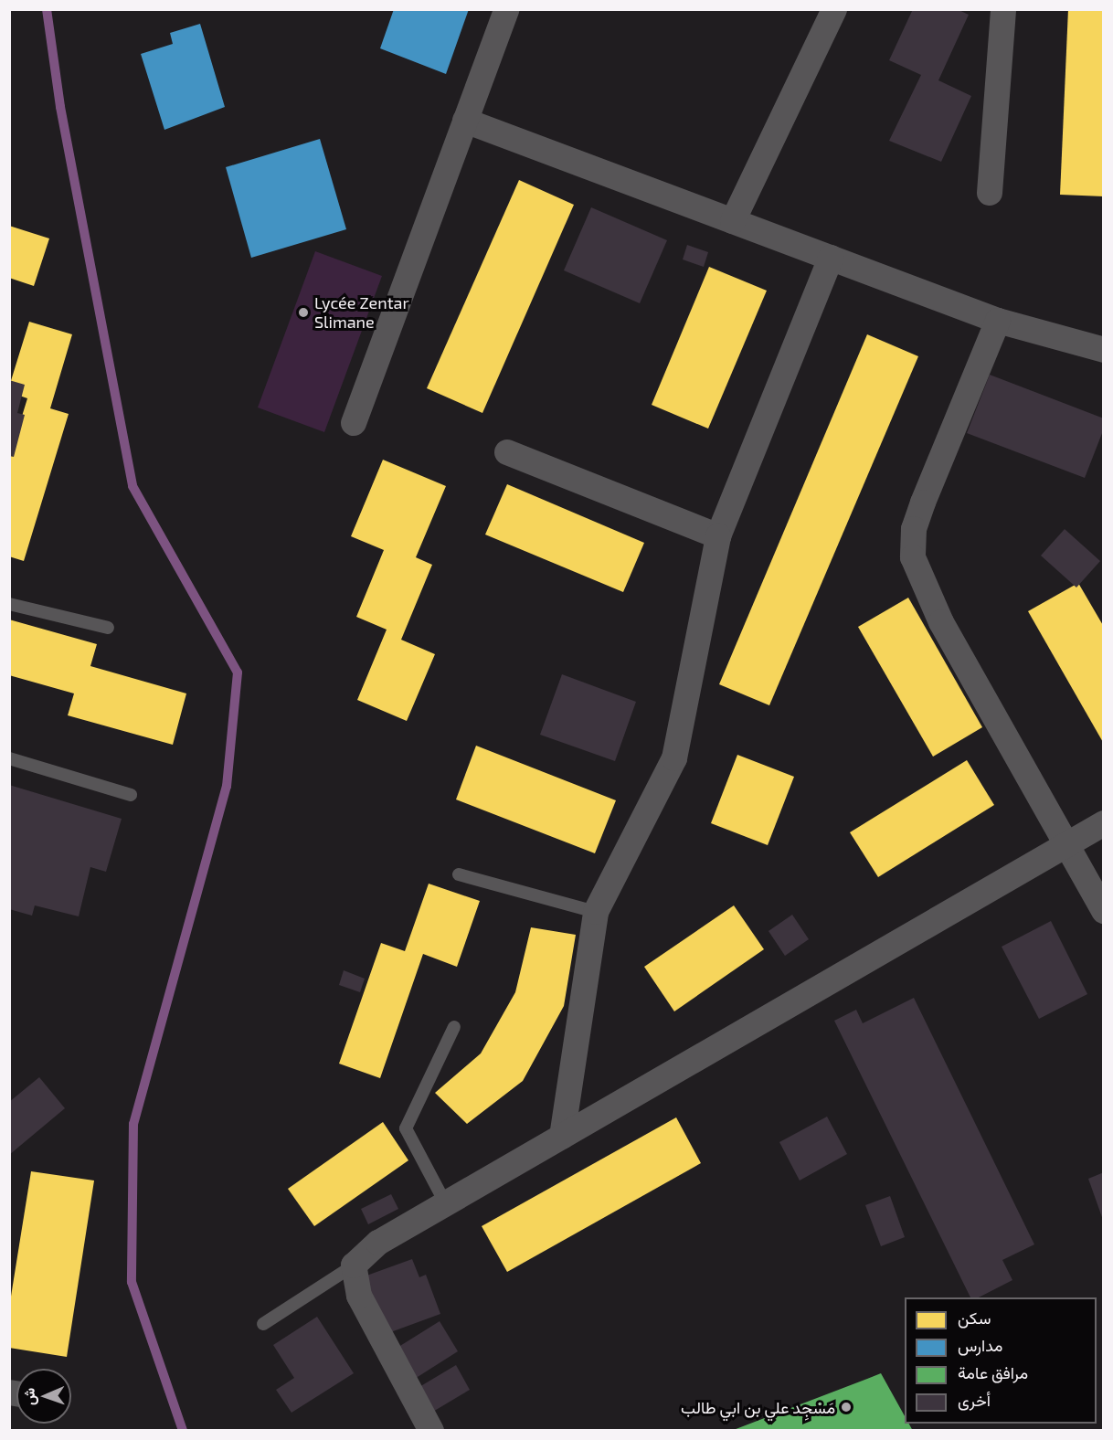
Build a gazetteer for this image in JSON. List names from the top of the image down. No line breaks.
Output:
{"places":["Lycée Zentar Slimane","مَسْجِد علي بن ابي طالب"],"legend":["سكن","مدارس","مرافق عامة","أخرى"],"north":"left"}
